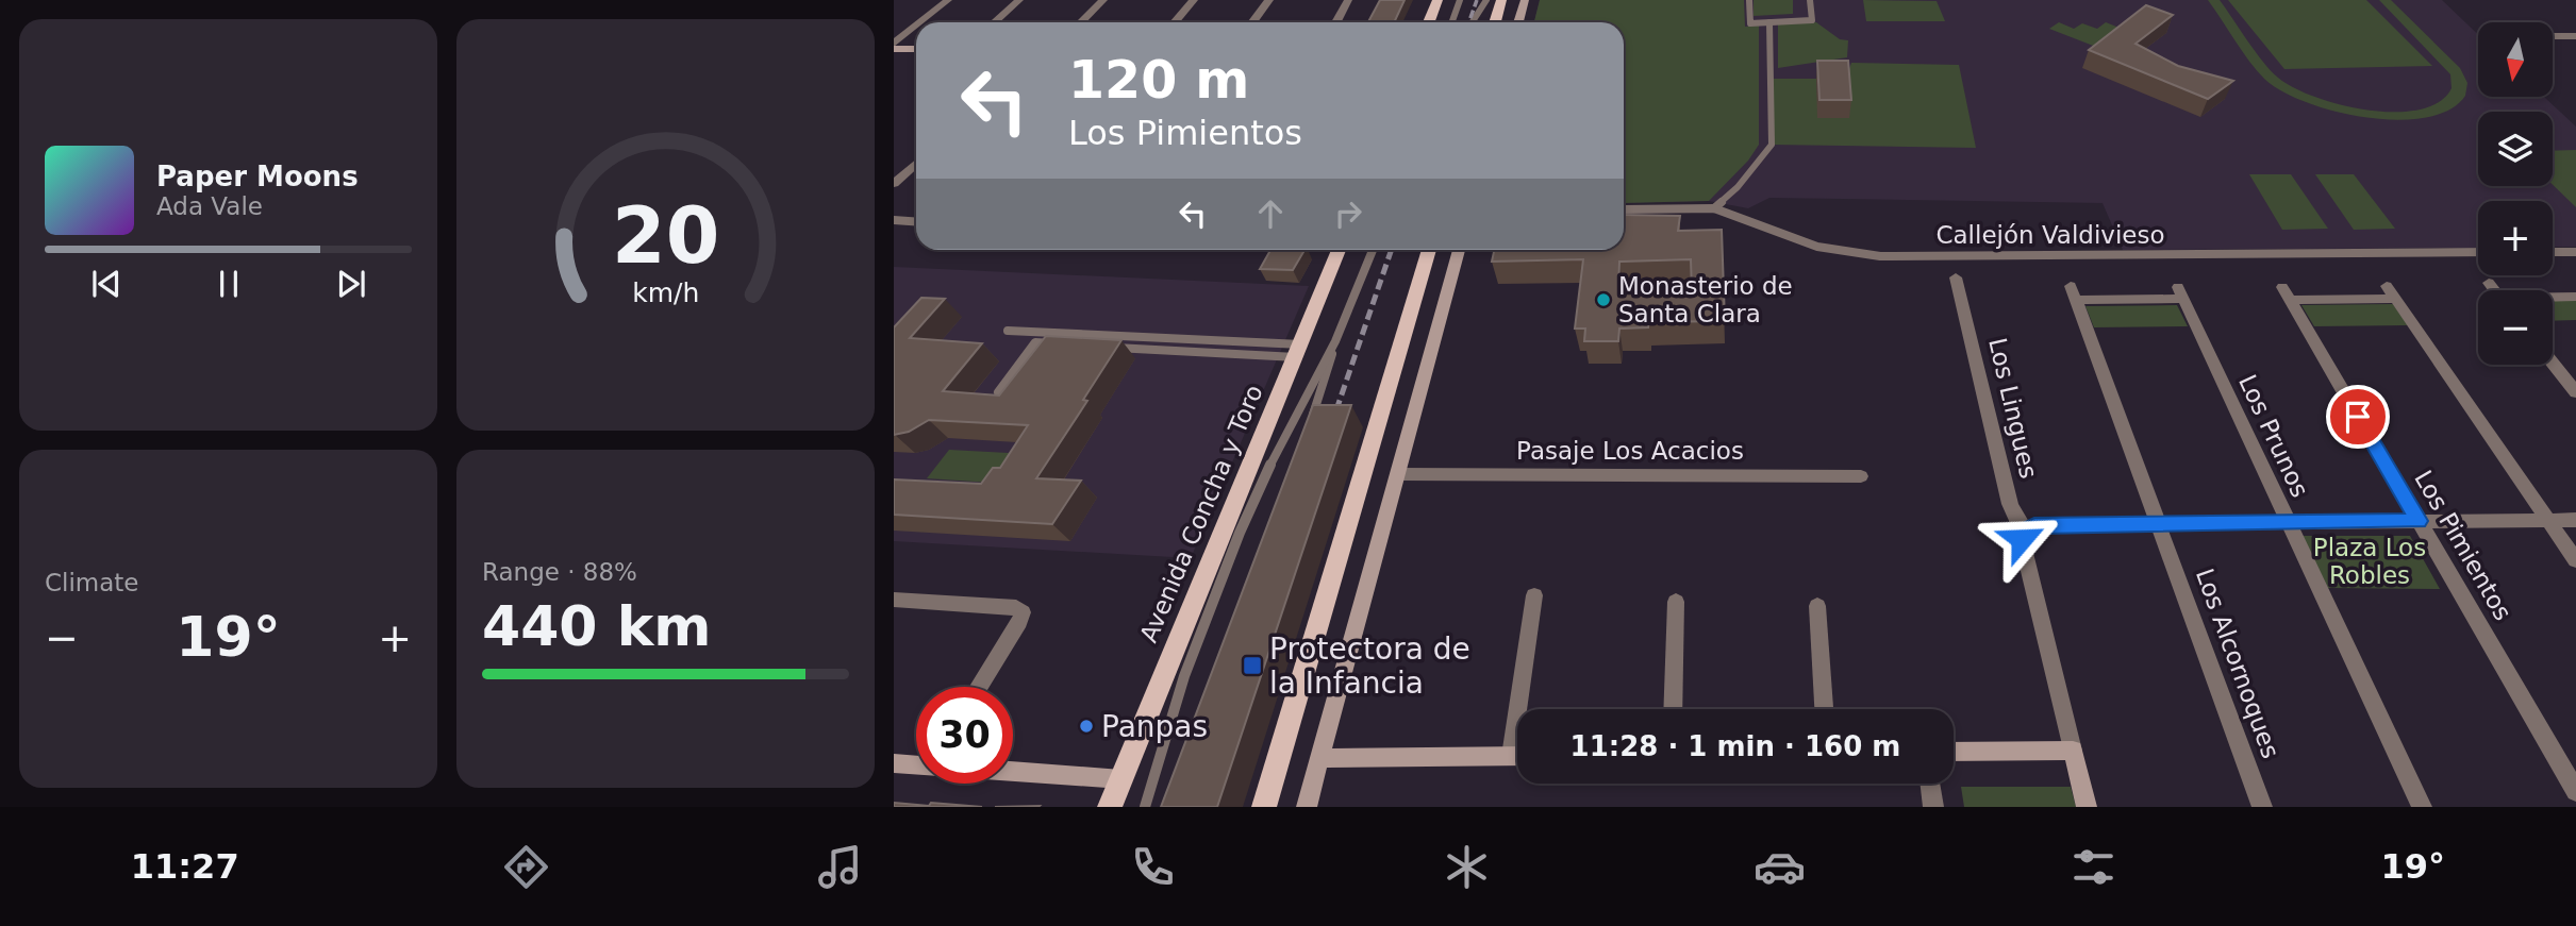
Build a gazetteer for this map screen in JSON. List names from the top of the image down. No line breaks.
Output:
{"streets":{"main road":["Avenida Concha y Toro"],"street":["Los Lingues","Los Prunos","Pasaje Los Acacios","Los Pimientos","Los Alcornoques"],"lane":["Callejón Valdivieso"]},"crossings":[["Los Prunos","Los Alcornoques"]],"parks":["Plaza Los Robles"],"places":{"other":["Monasterio de Santa Clara","Panpas"],"transit":["Protectora de la Infancia"]},"north":"bottom","page":{"map_buttons":["+","−"],"turn":["120 m","Los Pimientos"],"song":["Paper Moons","Ada Vale"],"tile":["Climate",["Range · 88%","440 km"]],"heat":["−","19°","+"],"limit":"30","trip":"11:28 · 1 min · 160 m","tabs":["11:27","19°"],"gauge":["20","km/h"]}}
